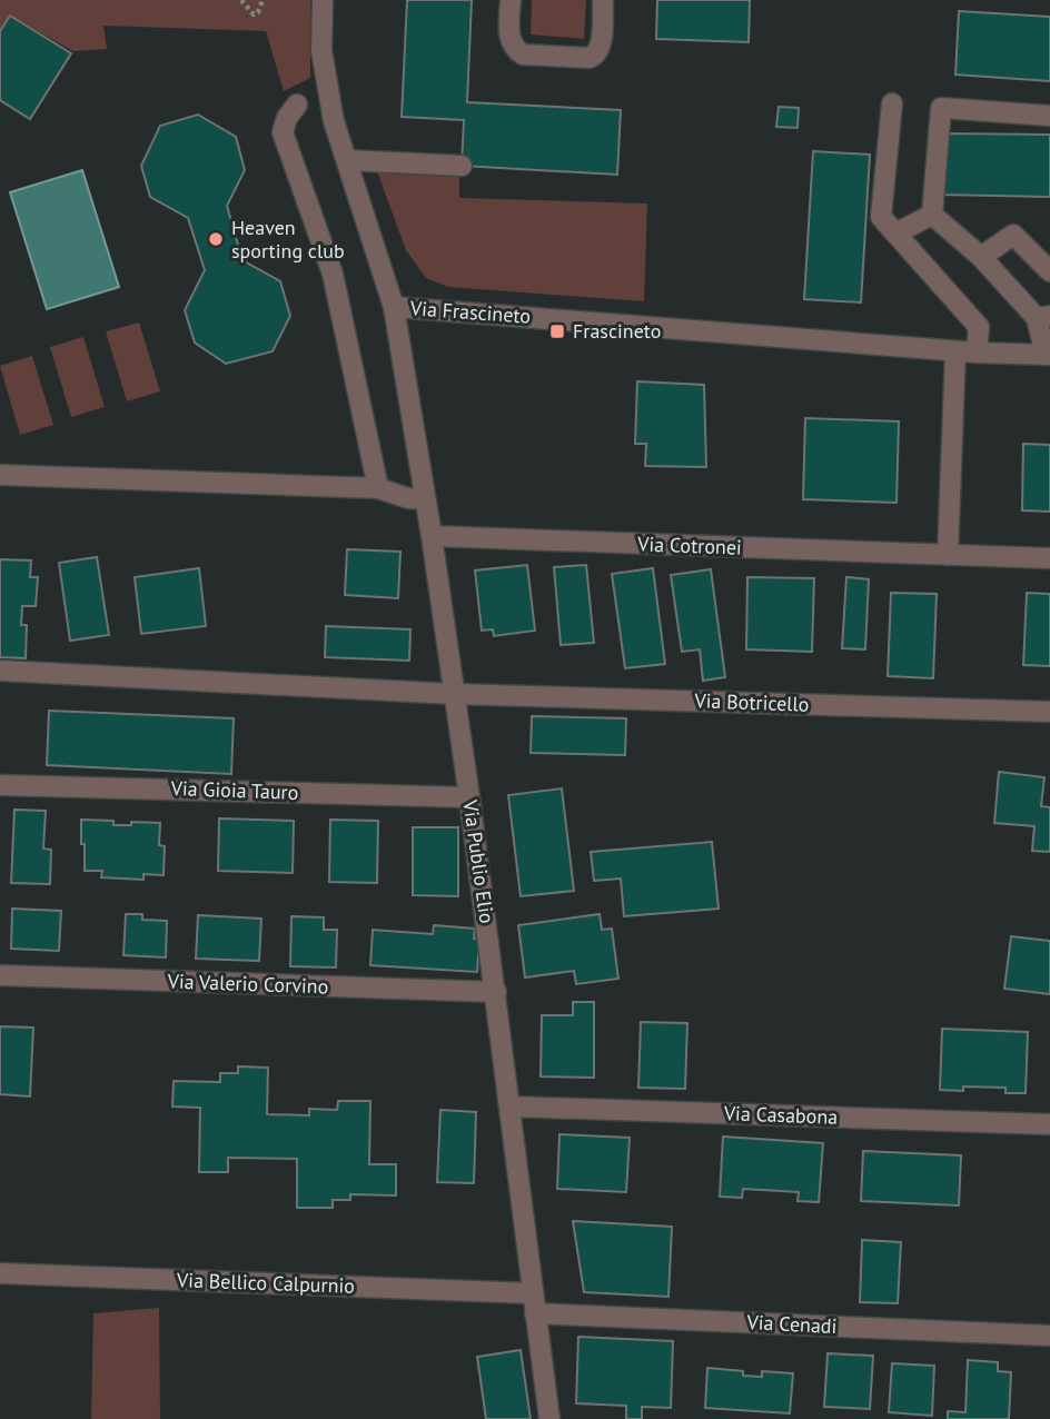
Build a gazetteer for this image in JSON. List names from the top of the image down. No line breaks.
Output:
{"streets":{"street":["Via Frascineto","Via Cotronei","Via Botricello","Via Gioia Tauro","Via Publio Elio","Via Valerio Corvino","Via Casabona","Via Bellico Calpurnio","Via Cenadi"]},"crossings":[["Via Frascineto","Via Publio Elio"],["Via Cotronei","Via Publio Elio"],["Via Botricello","Via Publio Elio"],["Via Gioia Tauro","Via Publio Elio"],["Via Publio Elio","Via Valerio Corvino"],["Via Publio Elio","Via Casabona"],["Via Publio Elio","Via Bellico Calpurnio"],["Via Publio Elio","Via Cenadi"],["Via Bellico Calpurnio","Via Cenadi"]],"places":{"other":["Heaven sporting club"],"transit":["Frascineto"]}}
